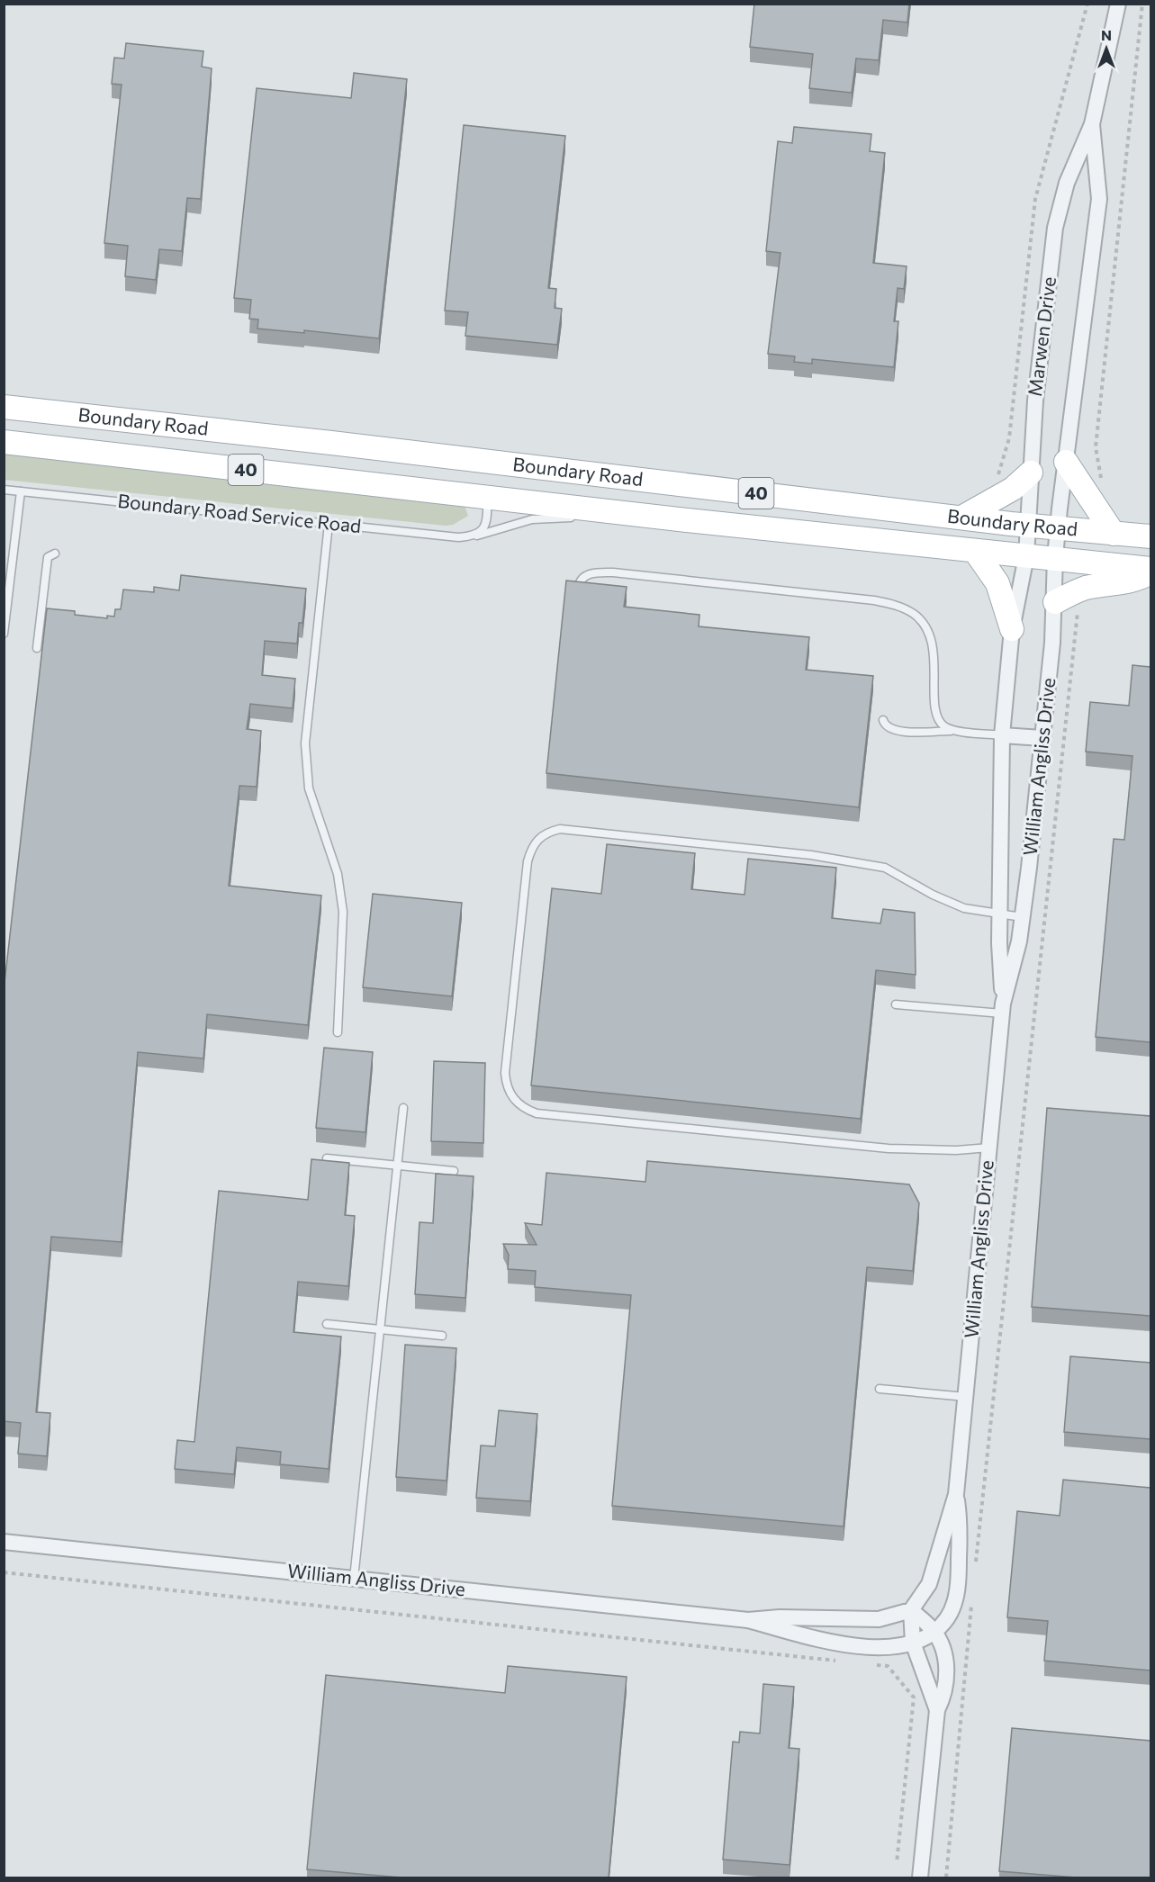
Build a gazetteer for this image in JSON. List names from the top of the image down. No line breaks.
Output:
{"streets":{"main road":["Boundary Road","40"],"street":["Marwen Drive","William Angliss Drive"],"lane":["Boundary Road Service Road"]},"crossings":[["Marwen Drive","Boundary Road"],["Marwen Drive","William Angliss Drive"],["Boundary Road","William Angliss Drive"]],"north":"top"}
